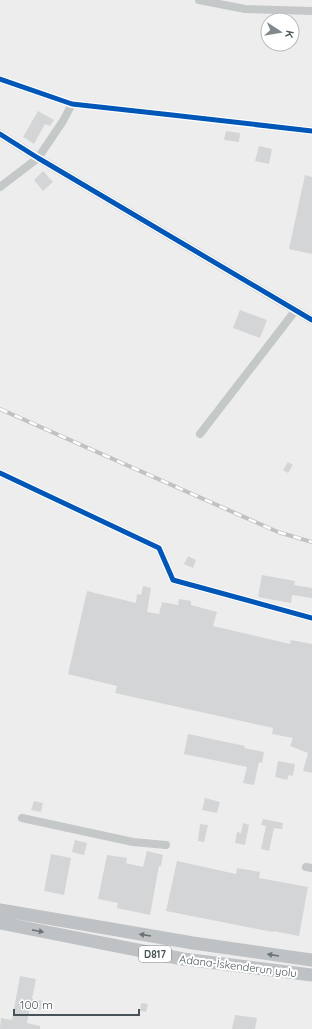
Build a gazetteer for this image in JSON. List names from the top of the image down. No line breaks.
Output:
{"streets":{"highway":["D817","Adana-İskenderun yolu"]},"scale_bar":"100 m","north":"right"}
